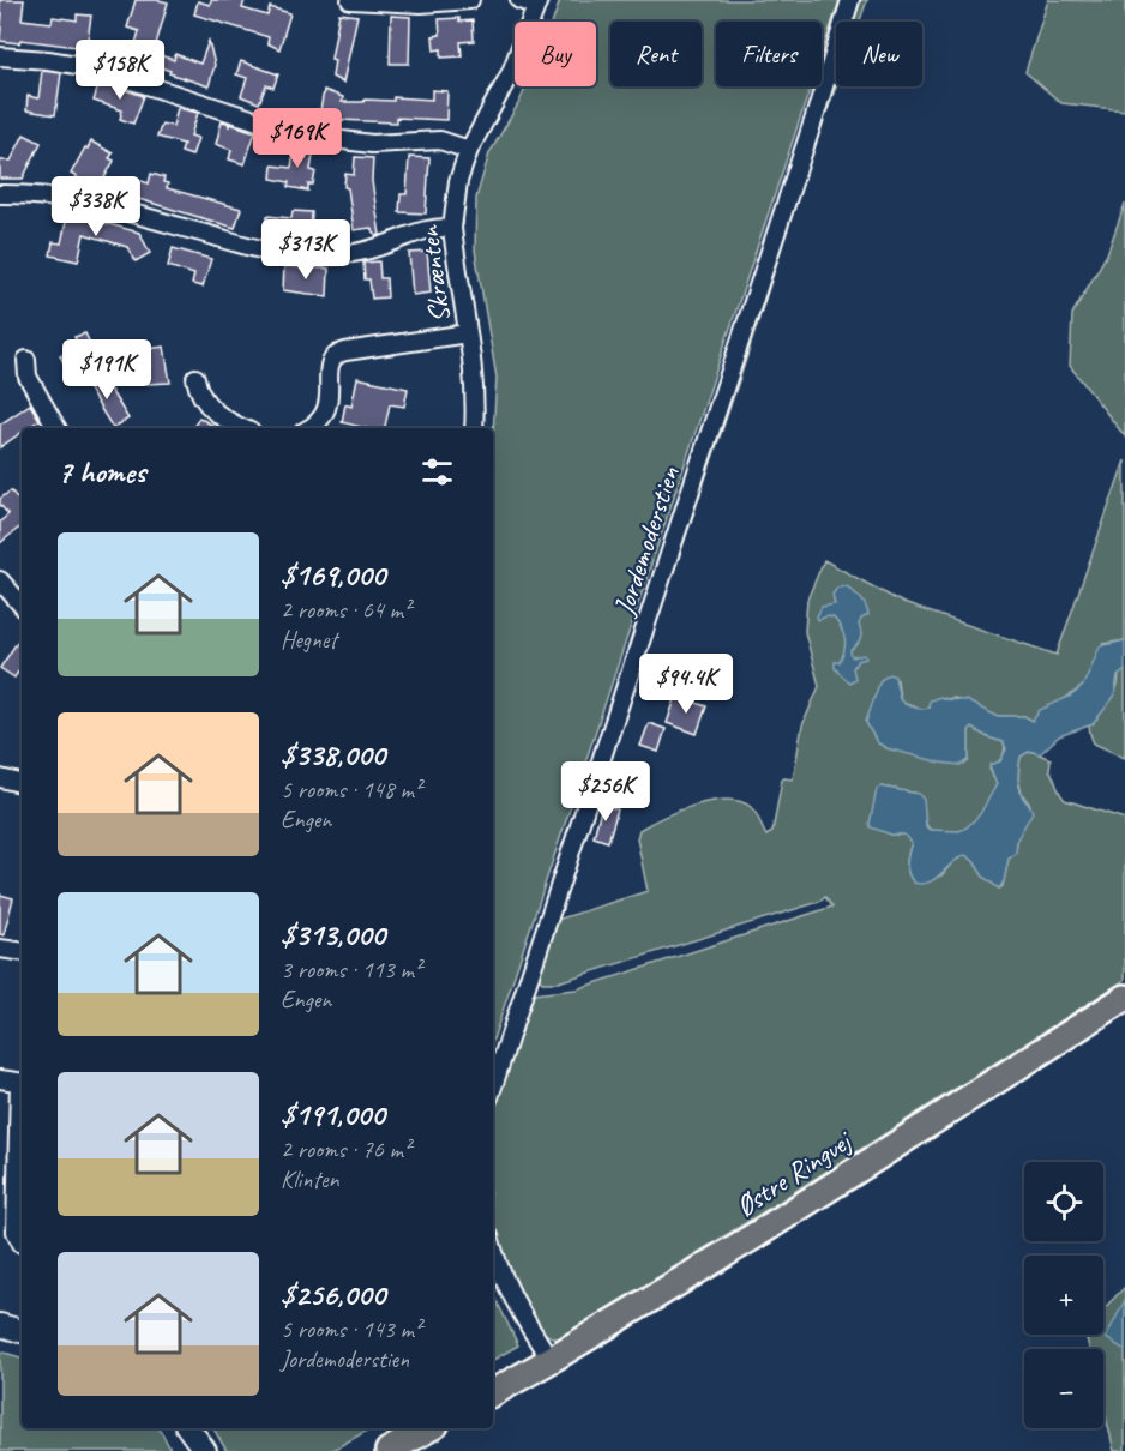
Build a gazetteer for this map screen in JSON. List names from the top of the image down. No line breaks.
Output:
{"streets":{"main road":["Østre Ringvej"],"street":["Skrænten","Jordemoderstien"]},"page":{"chip":["Buy","Rent","Filters","New"],"price":["$158K","$169K","$338K","$313K","$191K","$94.4K","$256K"],"heading":"7 homes","list":[{"name":"$169,000","note":"2 rooms · 64 m² · Hegnet"},{"name":"$338,000","note":"5 rooms · 148 m² · Engen"},{"name":"$313,000","note":"3 rooms · 113 m² · Engen"},{"name":"$191,000","note":"2 rooms · 76 m² · Klinten"},{"name":"$256,000","note":"5 rooms · 143 m² · Jordemoderstien"}],"map_buttons":["+","−"]}}
